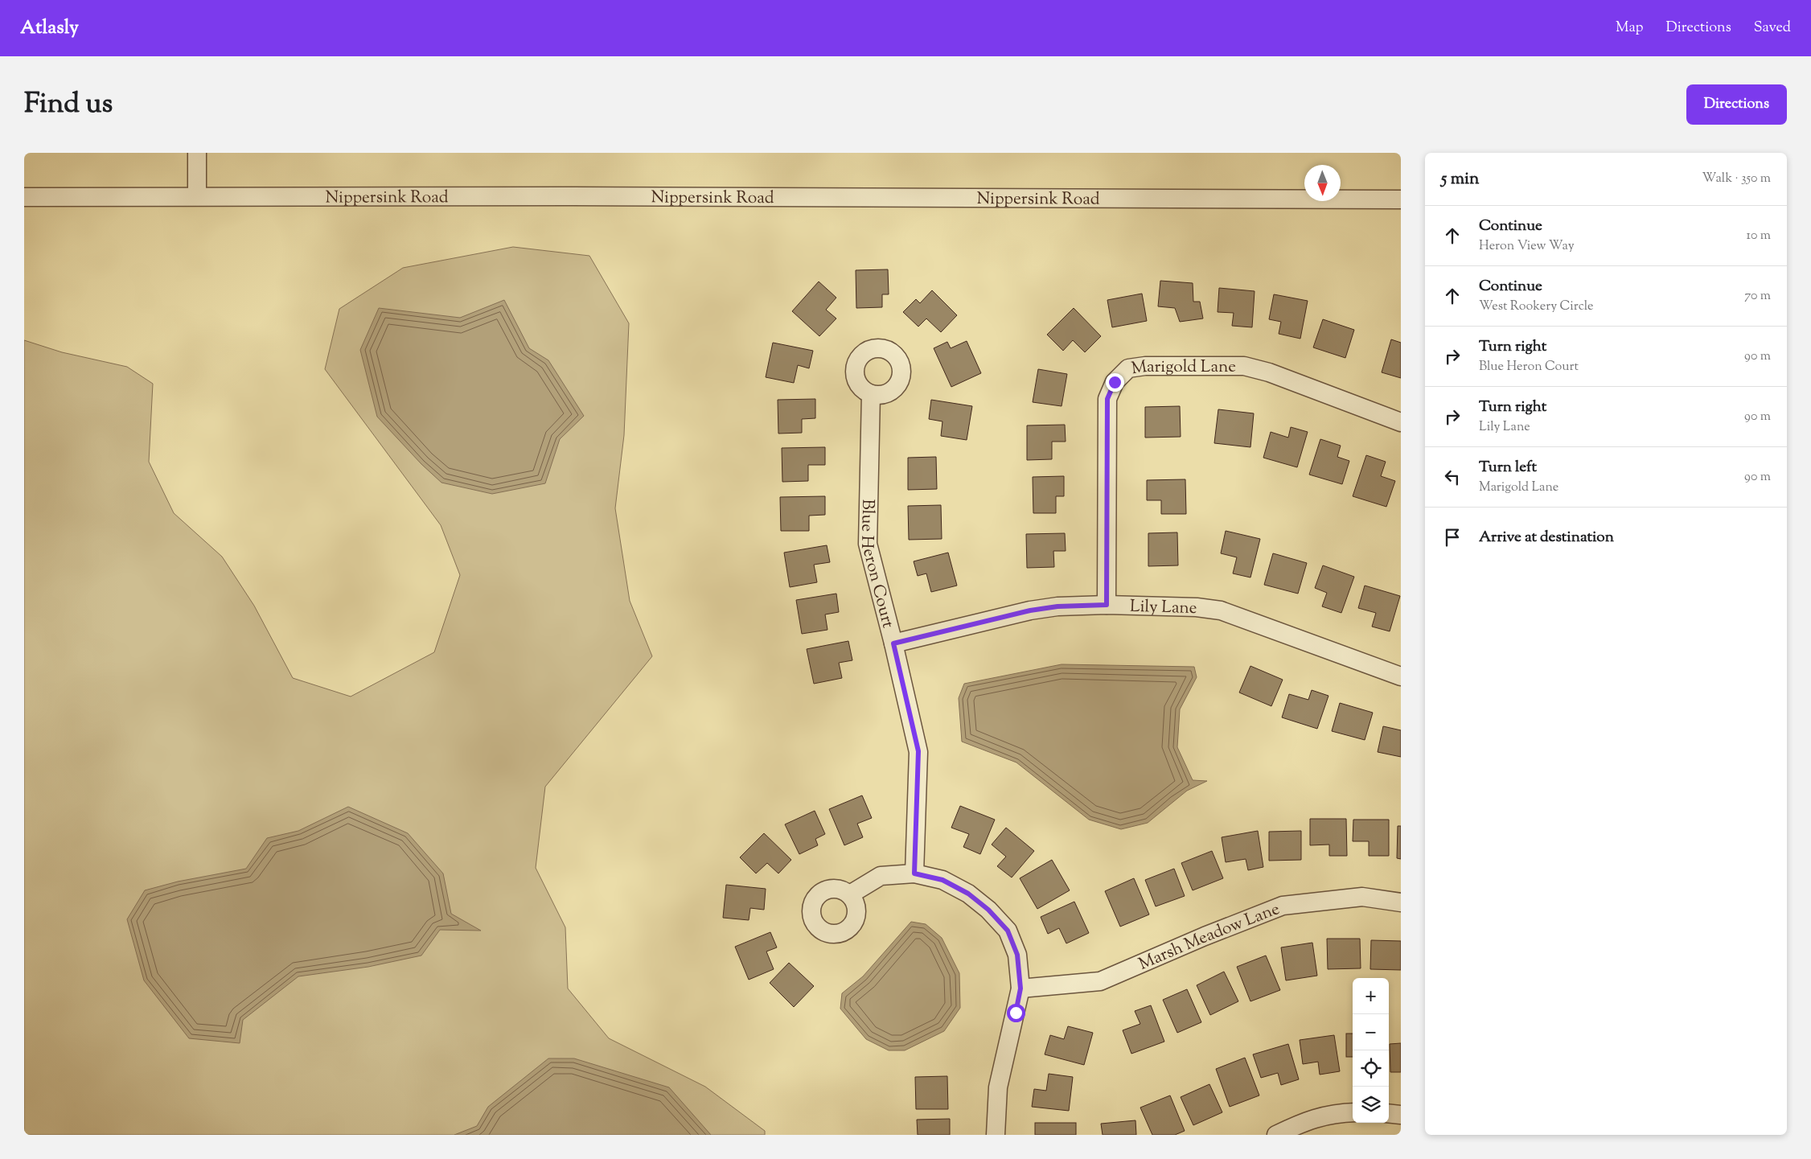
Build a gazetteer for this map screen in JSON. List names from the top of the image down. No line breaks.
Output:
{"streets":{"street":["Nippersink Road","Marigold Lane","Blue Heron Court","Lily Lane","Marsh Meadow Lane"]},"crossings":[["Marigold Lane","Lily Lane"],["Blue Heron Court","Lily Lane"]],"north":"bottom","page":{"header":"Atlasly","nav":["Map","Directions","Saved"],"title":"Find us","buttons":"Directions","heading":["5 min","Walk · 350 m"],"list":[["Continue","Heron View Way","10 m"],["Continue","West Rookery Circle","70 m"],["Turn right","Blue Heron Court","90 m"],["Turn right","Lily Lane","90 m"],["Turn left","Marigold Lane","90 m"],"Arrive at destination"],"map_buttons":["+","−"]}}
